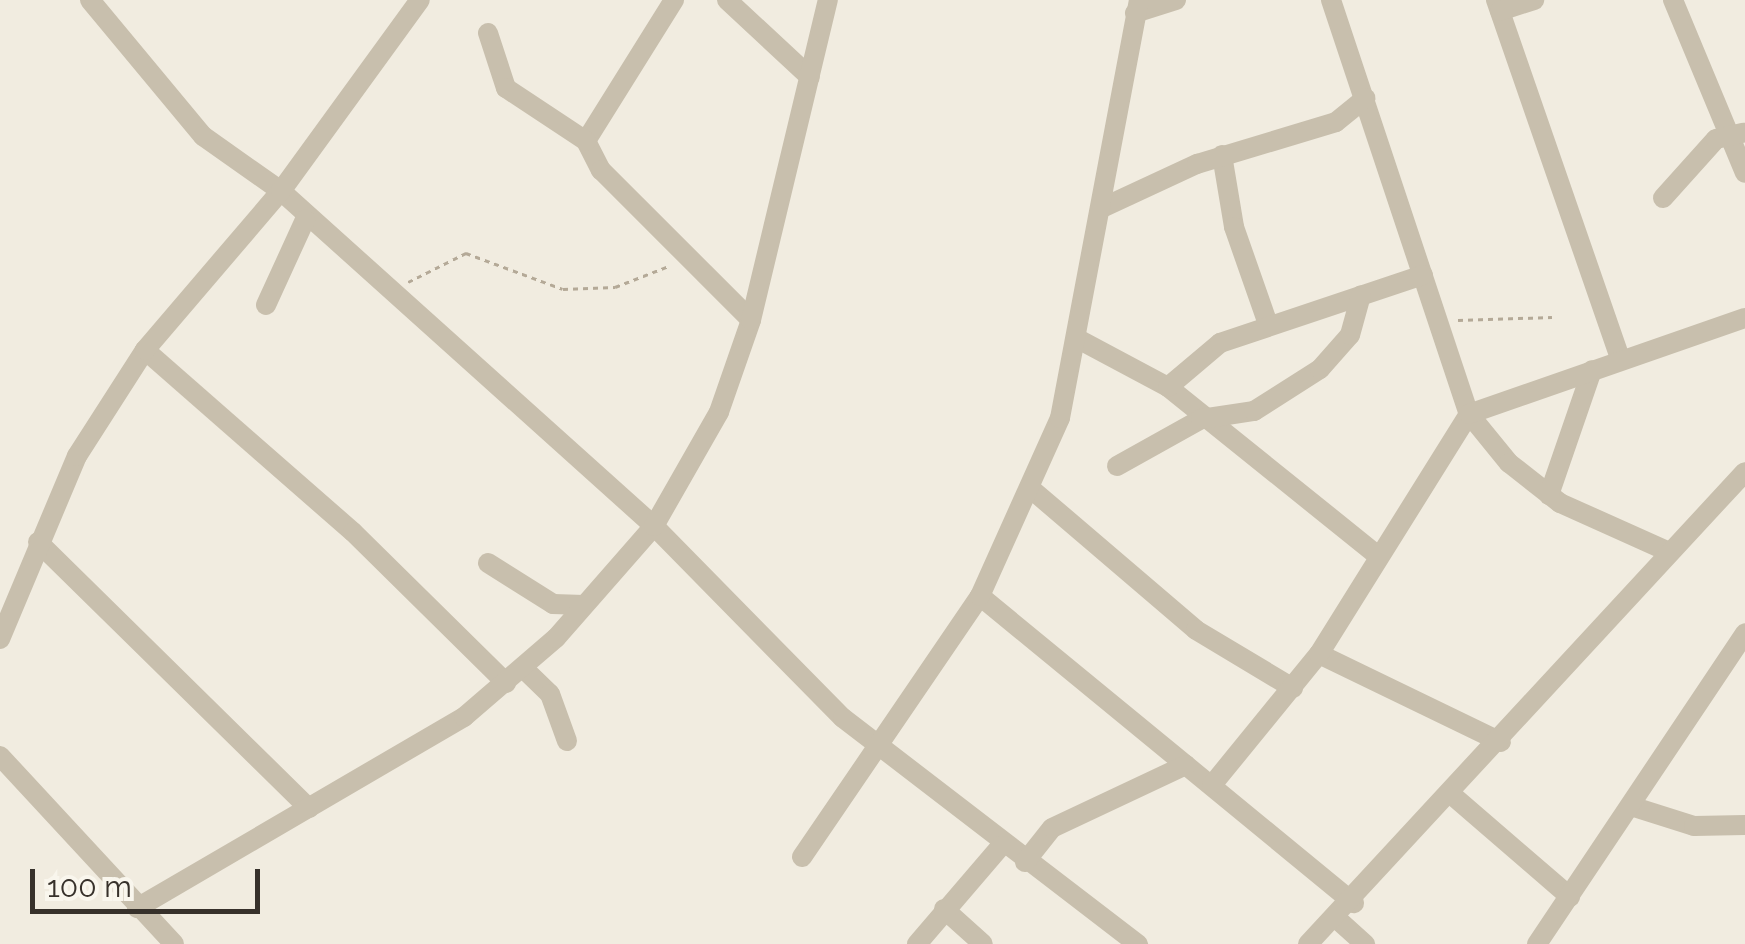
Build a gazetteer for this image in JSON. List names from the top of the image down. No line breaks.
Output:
{"scale_bar":"100 m"}
